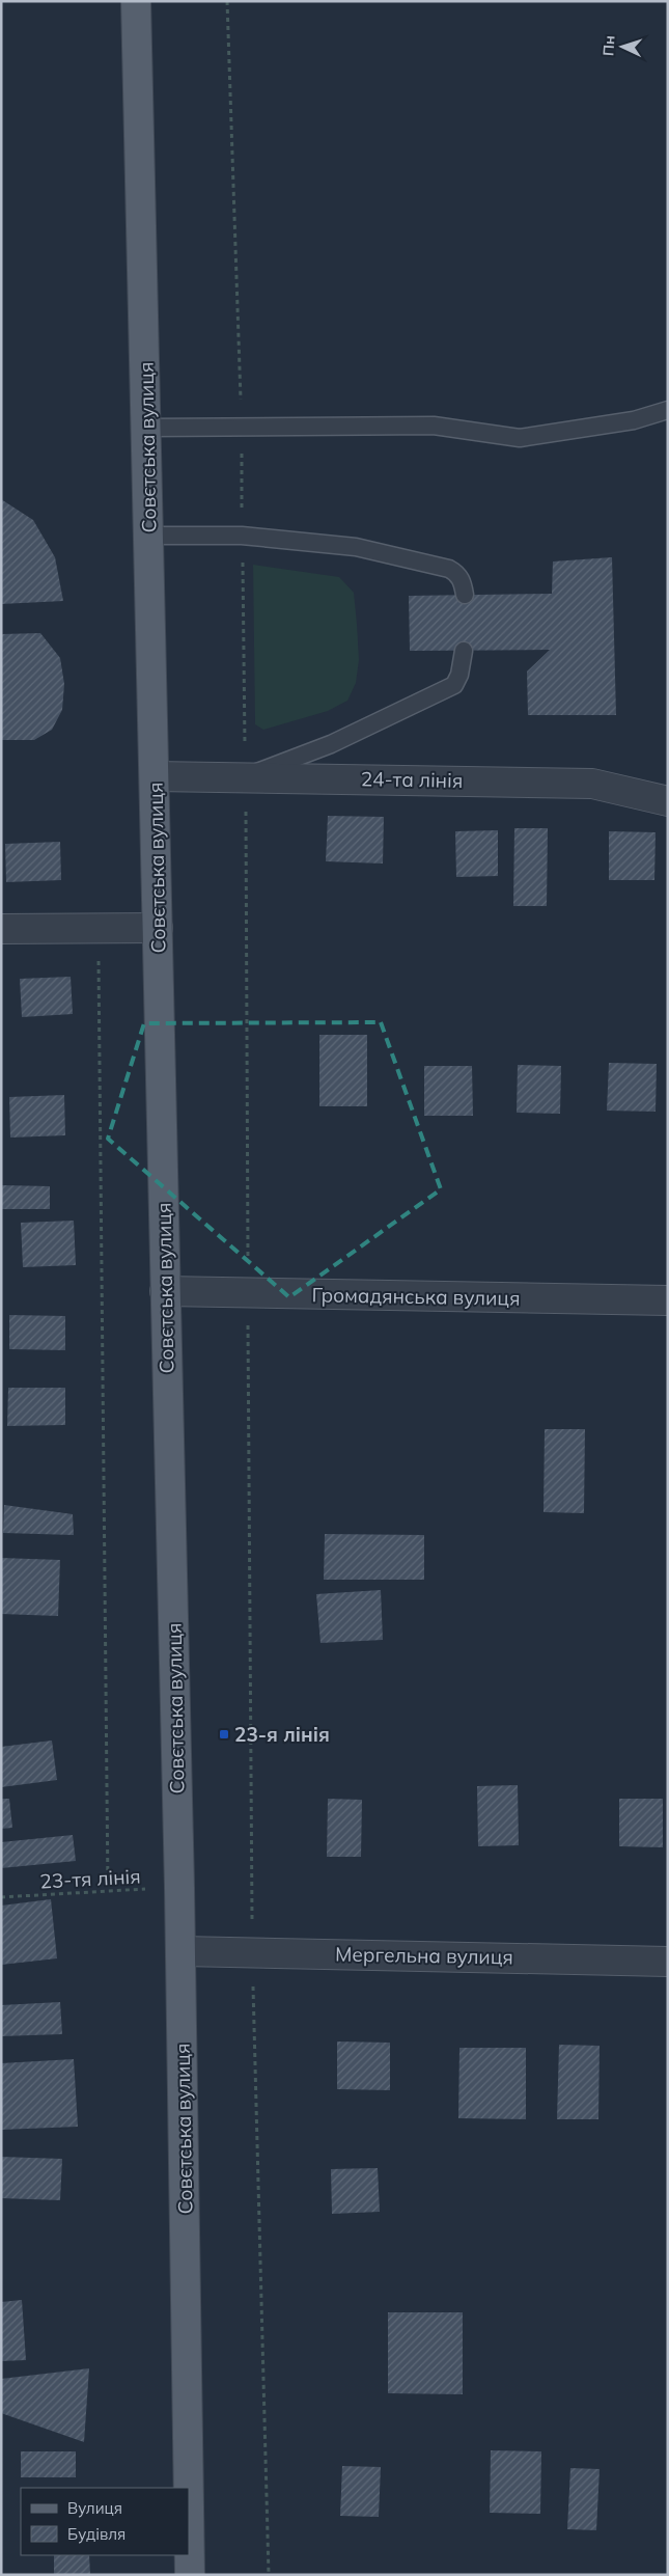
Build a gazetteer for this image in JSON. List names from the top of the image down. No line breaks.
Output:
{"streets":{"main road":["Совєтська вулиця"],"street":["24-та лінія","Громадянська вулиця","Мергельна вулиця"],"path":["23-тя лінія"]},"crossings":[["Совєтська вулиця","24-та лінія"],["Совєтська вулиця","Громадянська вулиця"],["Совєтська вулиця","23-тя лінія"],["Совєтська вулиця","Мергельна вулиця"]],"places":{"transit":["23-я лінія"]},"legend":["Вулиця","Будівля"],"north":"left"}
